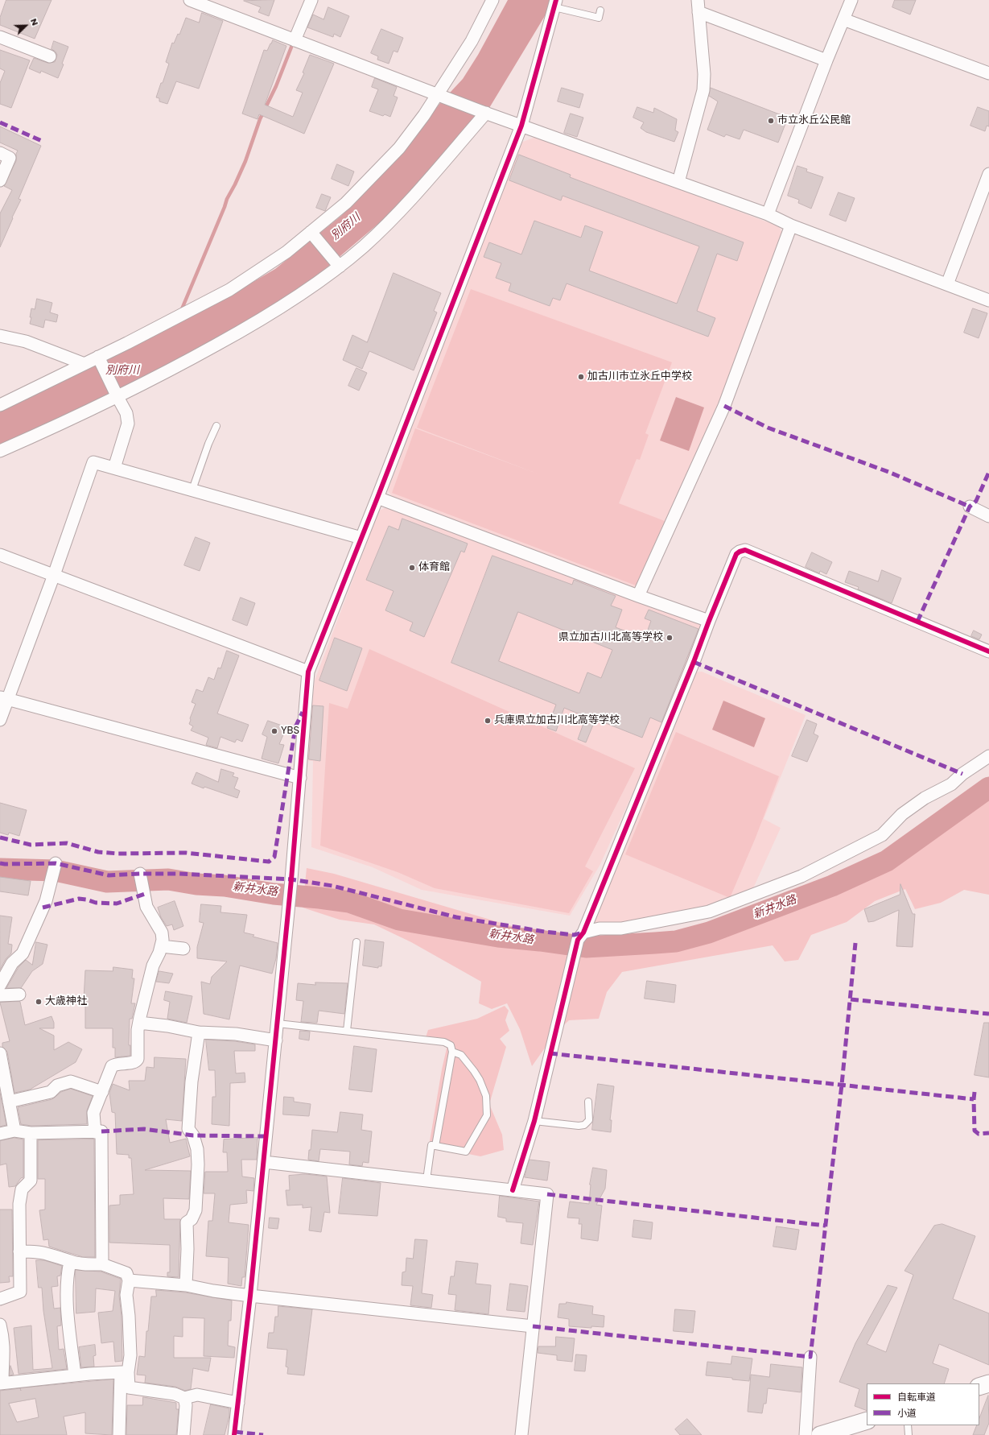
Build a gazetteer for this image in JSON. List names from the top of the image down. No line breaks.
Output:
{"water":["別府川","新井水路"],"places":["市立氷丘公民館","加古川市立氷丘中学校","体育館","県立加古川北高等学校","兵庫県立加古川北高等学校","YBS","大歳神社"],"legend":["自転車道","小道"],"north":"top right"}
